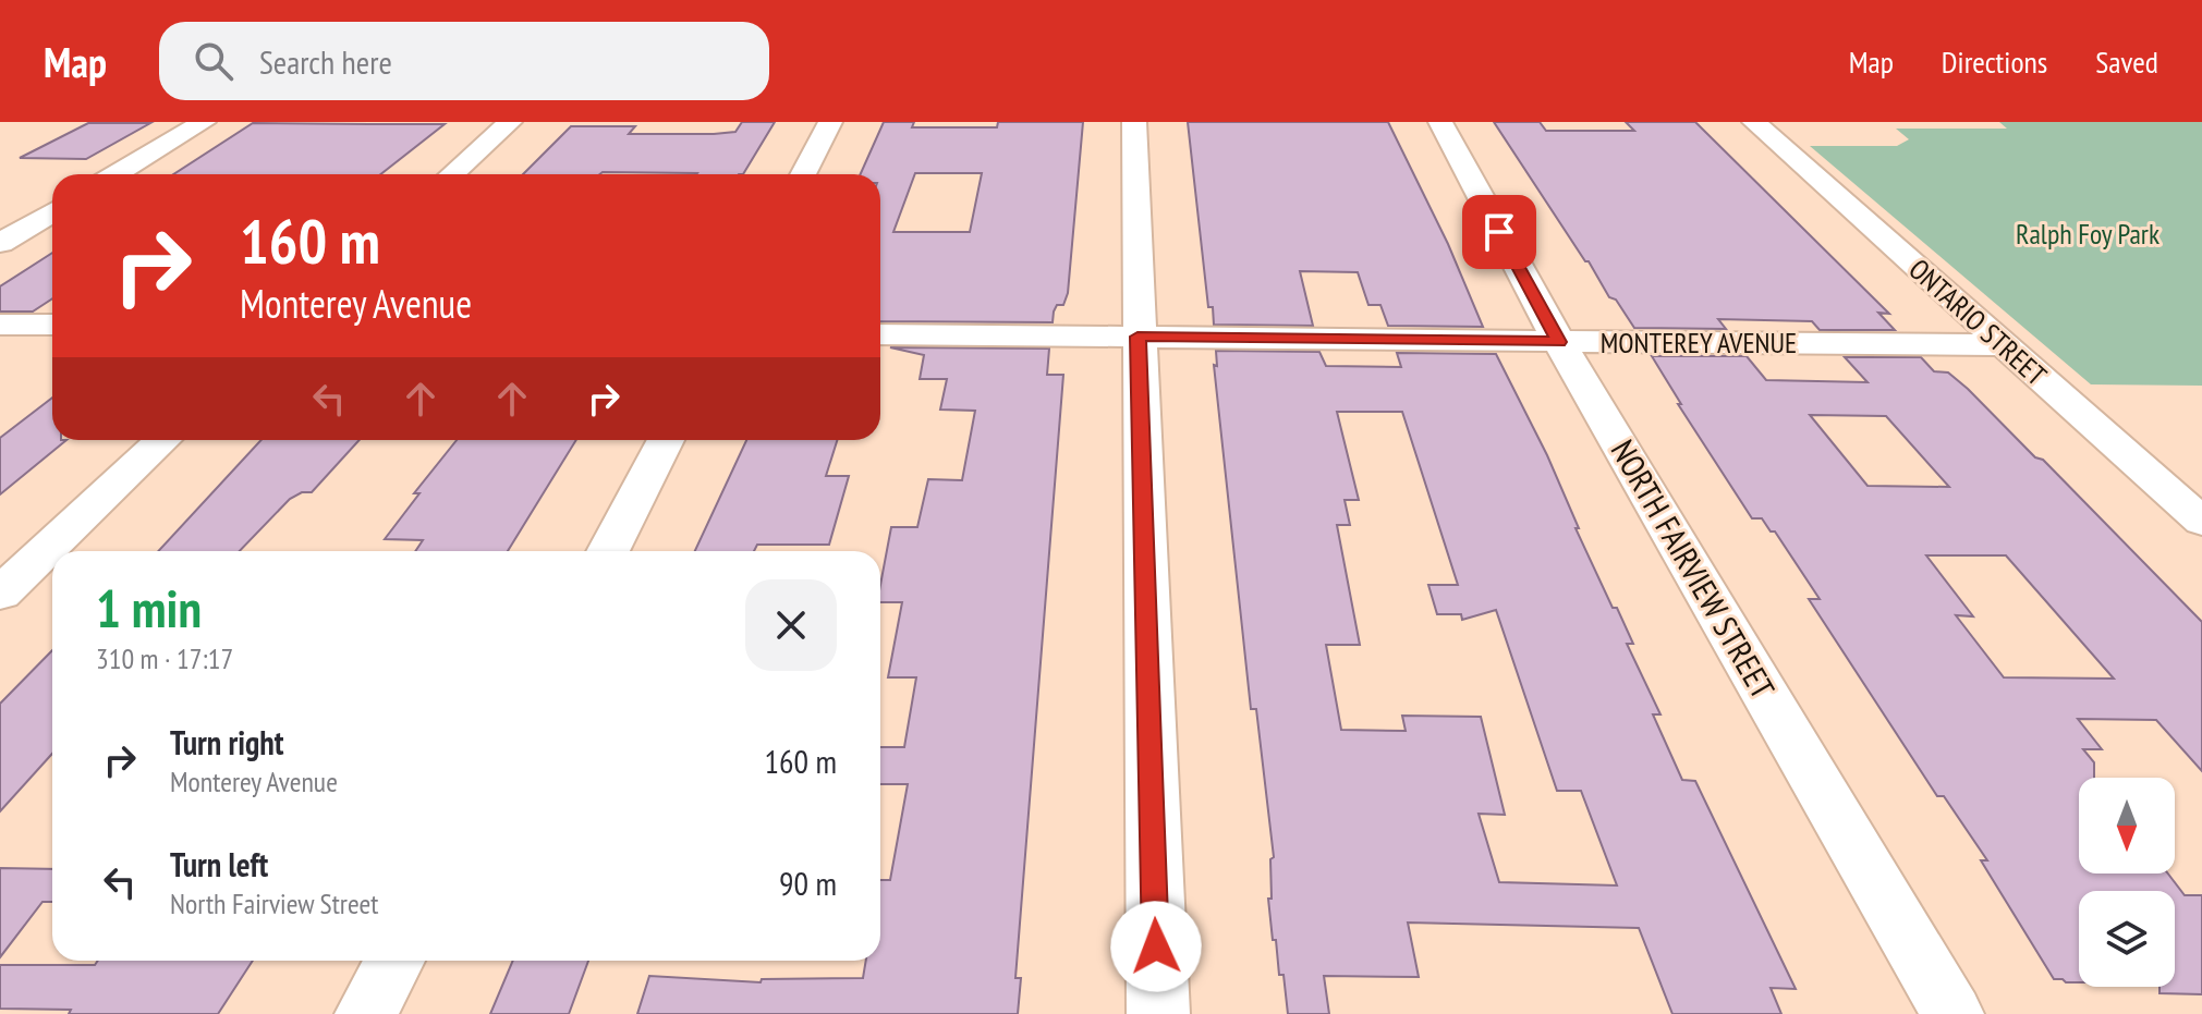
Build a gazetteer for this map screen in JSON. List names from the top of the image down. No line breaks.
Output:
{"streets":{"street":["ONTARIO STREET","MONTEREY AVENUE","NORTH FAIRVIEW STREET"]},"crossings":[["ONTARIO STREET","MONTEREY AVENUE"],["MONTEREY AVENUE","NORTH FAIRVIEW STREET"]],"parks":["Ralph Foy Park"],"north":"bottom","page":{"header":"Map","search":"Search here","nav":["Map","Directions","Saved"],"turn":["160 m","Monterey Avenue"],"heading":["1 min","310 m · 17:17"],"list":[{"name":"Turn right","note":"Monterey Avenue","value":"160 m"},{"name":"Turn left","note":"North Fairview Street","value":"90 m"}]}}
